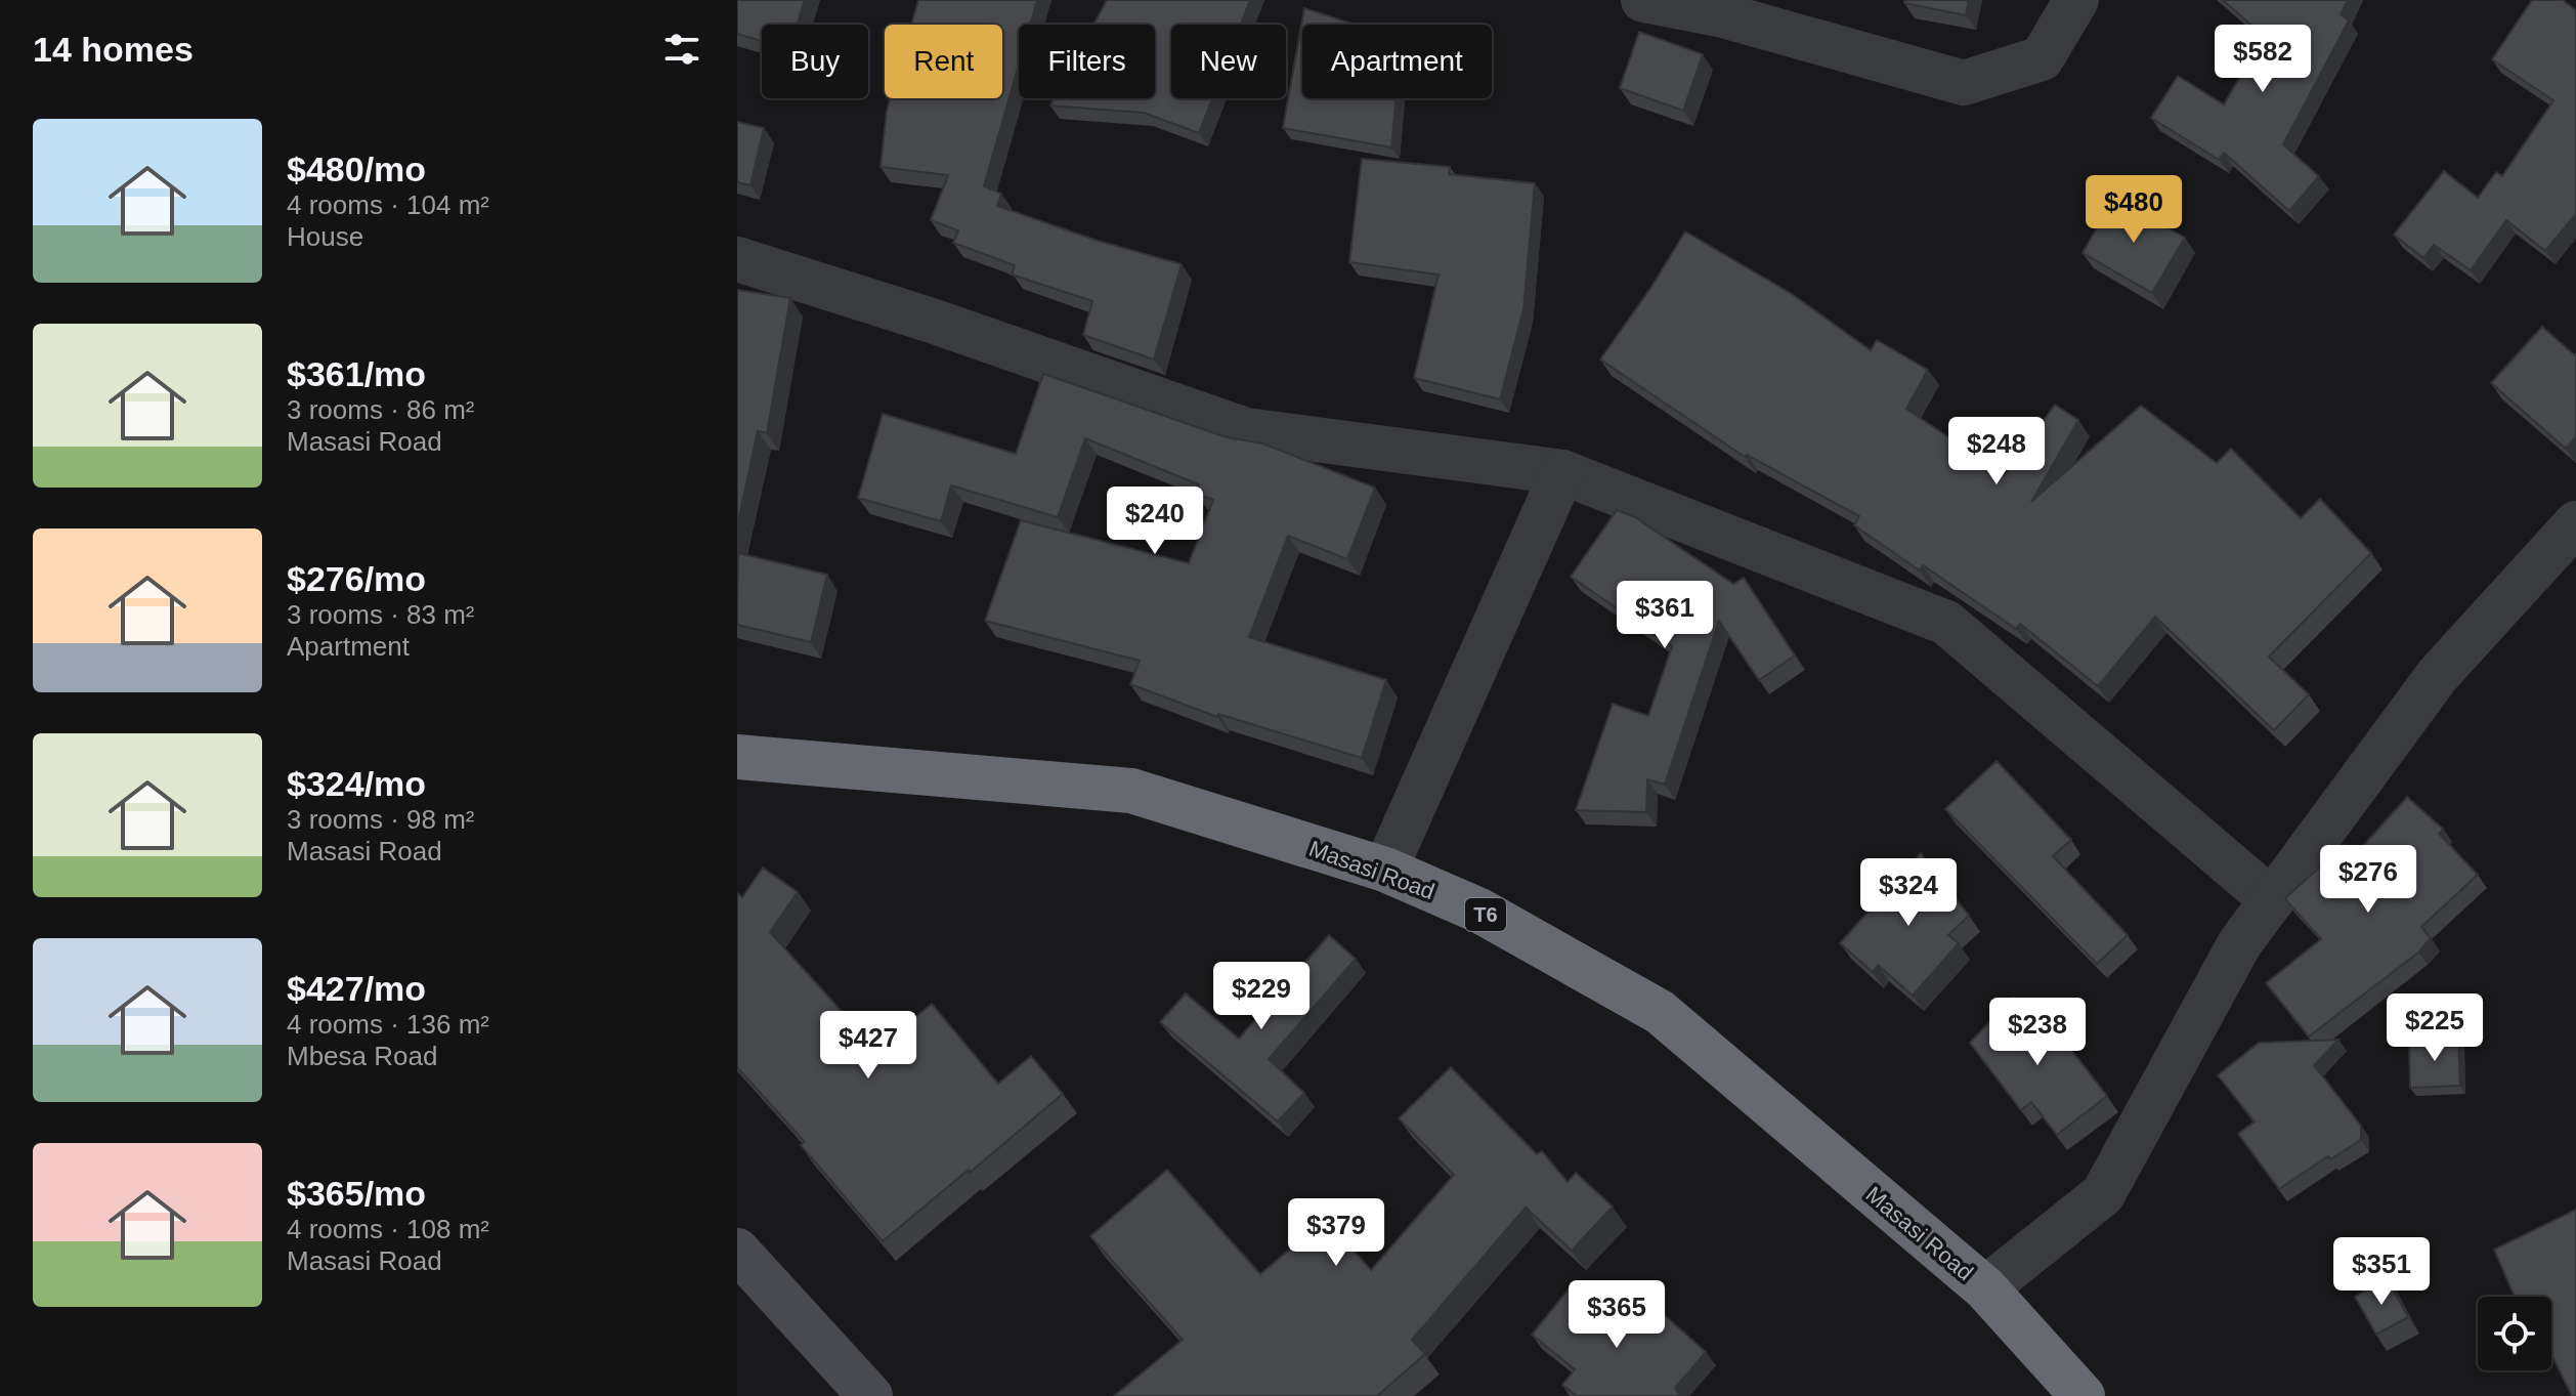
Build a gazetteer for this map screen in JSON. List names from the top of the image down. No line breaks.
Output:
{"streets":{"highway":["Masasi Road","T6"]},"page":{"heading":"14 homes","price":["$582","$480","$248","$240","$361","$276","$324","$229","$225","$238","$427","$379","$351","$365"],"chip":["Buy","Rent","Filters","New","Apartment"],"list":[{"name":"$480/mo","note":"4 rooms · 104 m² · House"},{"name":"$361/mo","note":"3 rooms · 86 m² · Masasi Road"},{"name":"$276/mo","note":"3 rooms · 83 m² · Apartment"},{"name":"$324/mo","note":"3 rooms · 98 m² · Masasi Road"},{"name":"$427/mo","note":"4 rooms · 136 m² · Mbesa Road"},{"name":"$365/mo","note":"4 rooms · 108 m² · Masasi Road"}]}}
